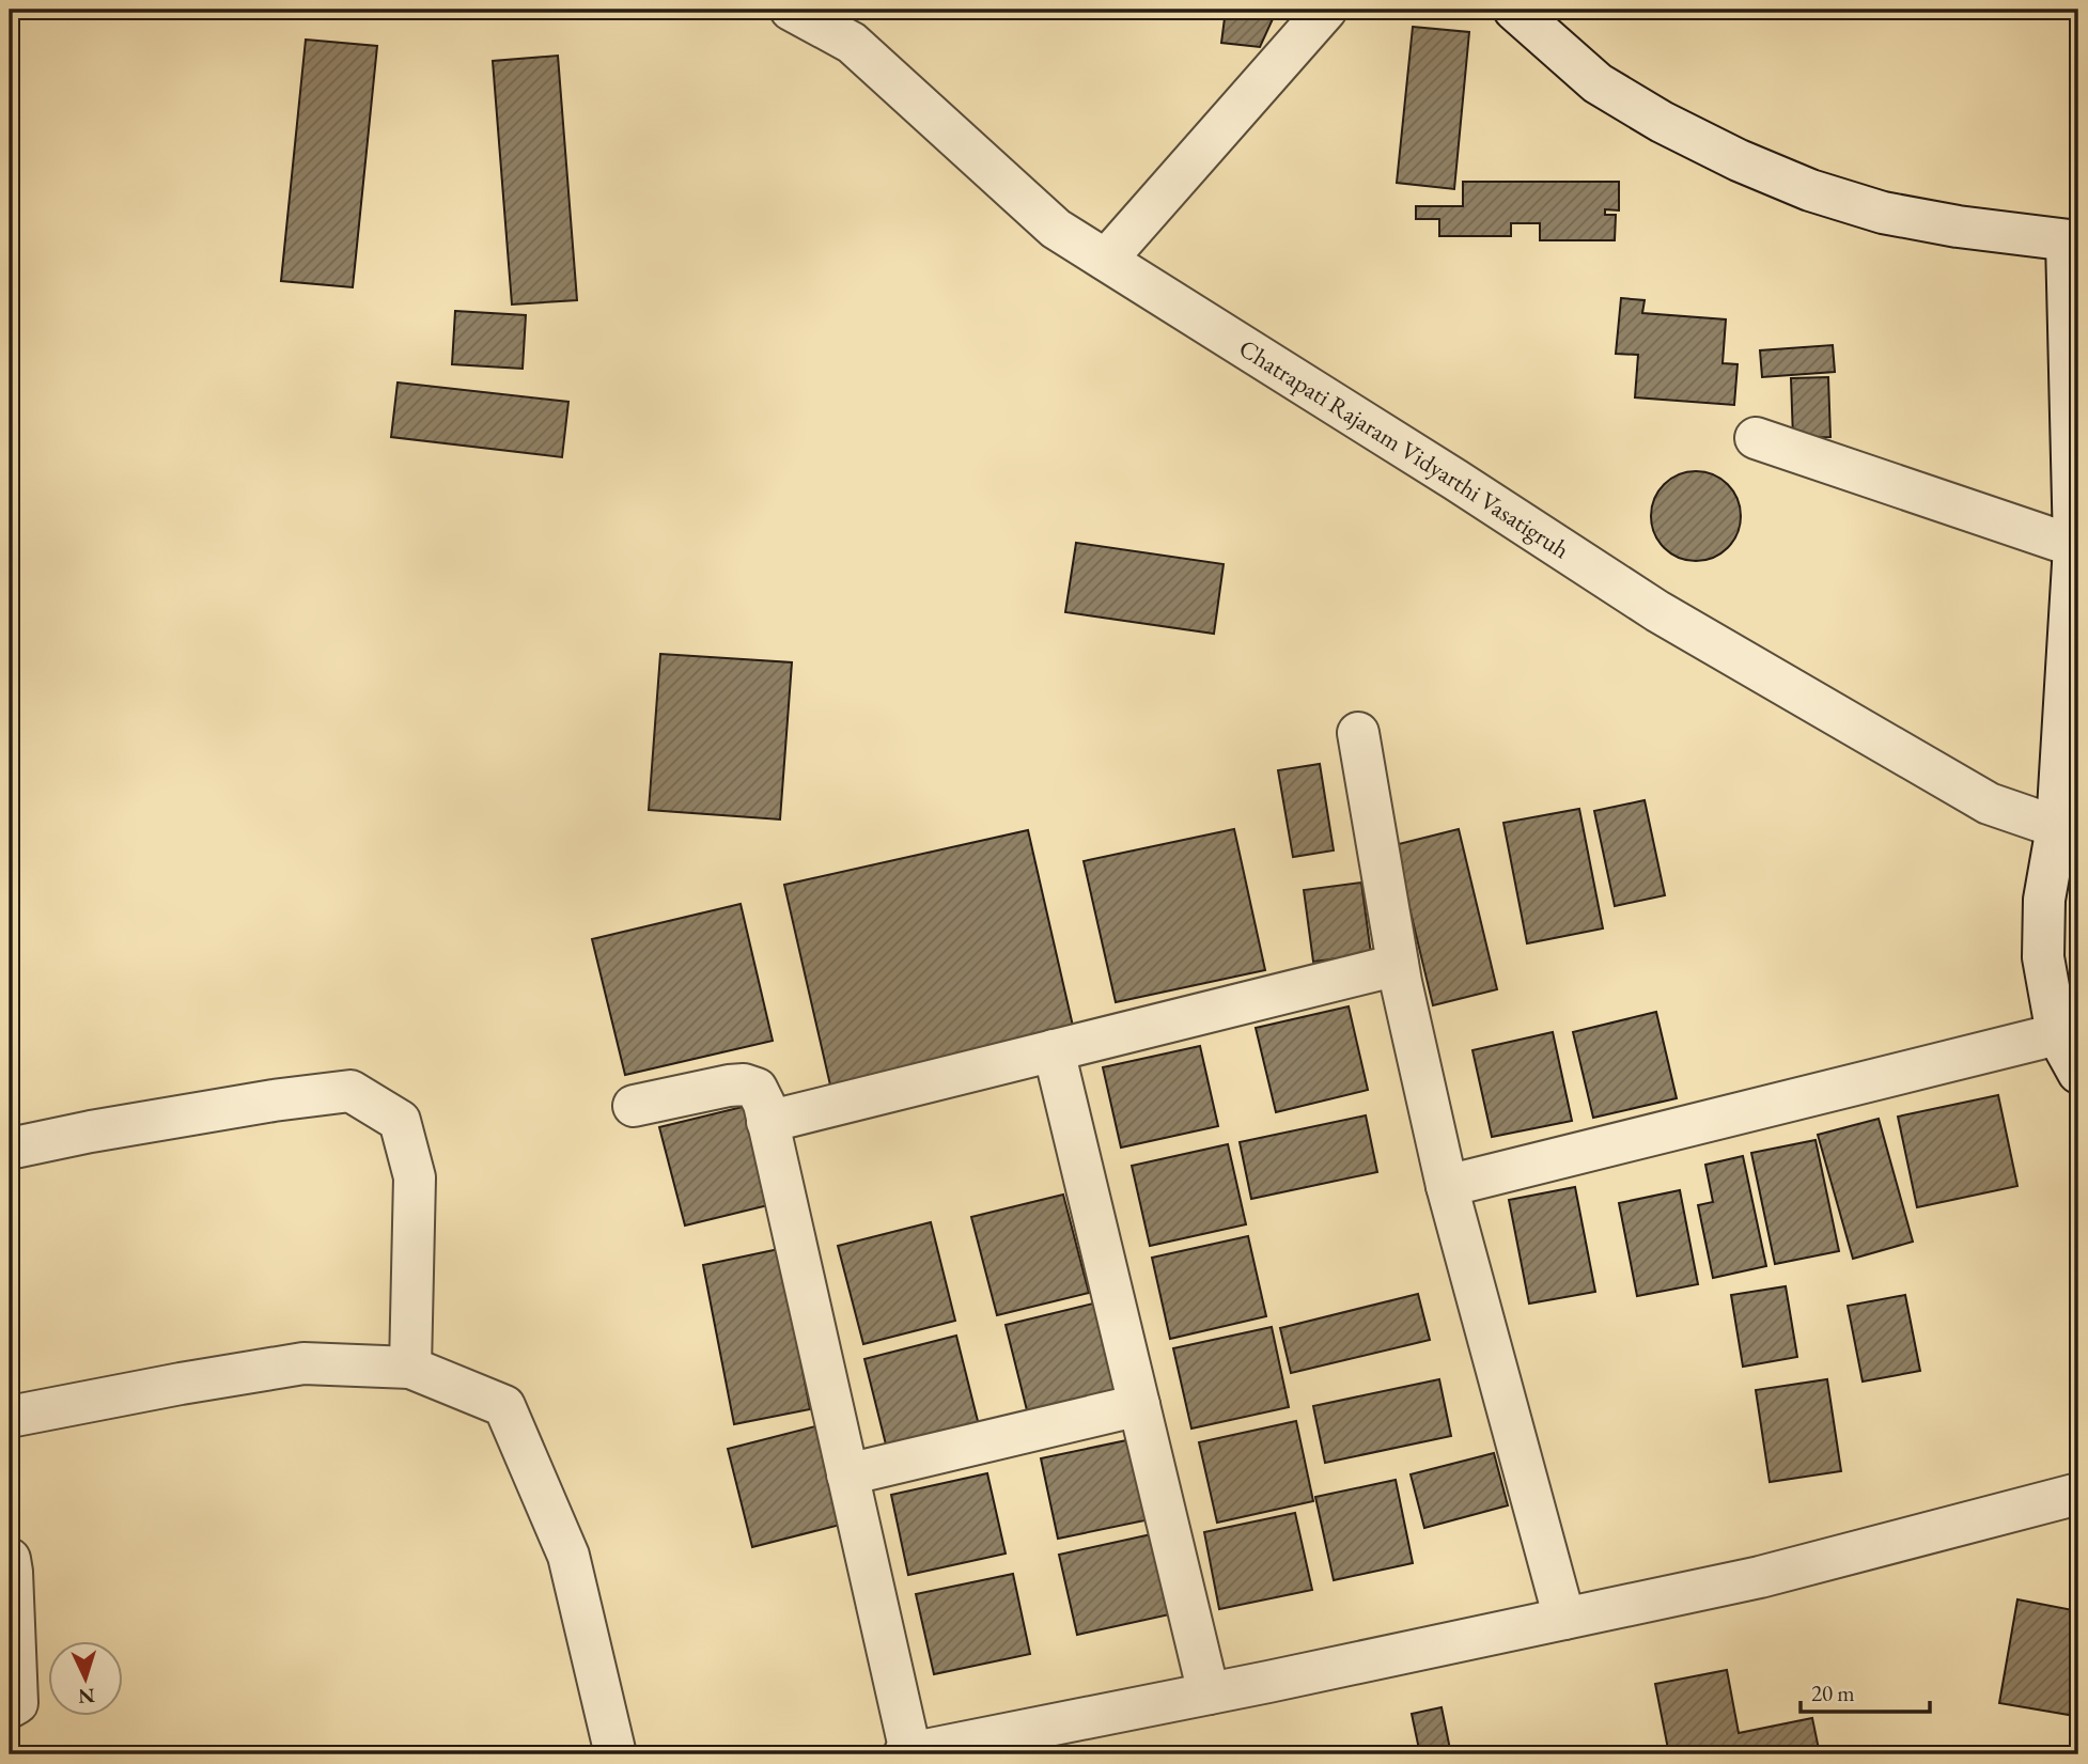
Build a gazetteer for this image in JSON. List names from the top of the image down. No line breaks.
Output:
{"streets":{"street":["Chatrapati Rajaram Vidyarthi Vasatigruh"]},"scale_bar":"20 m","north":"bottom"}
